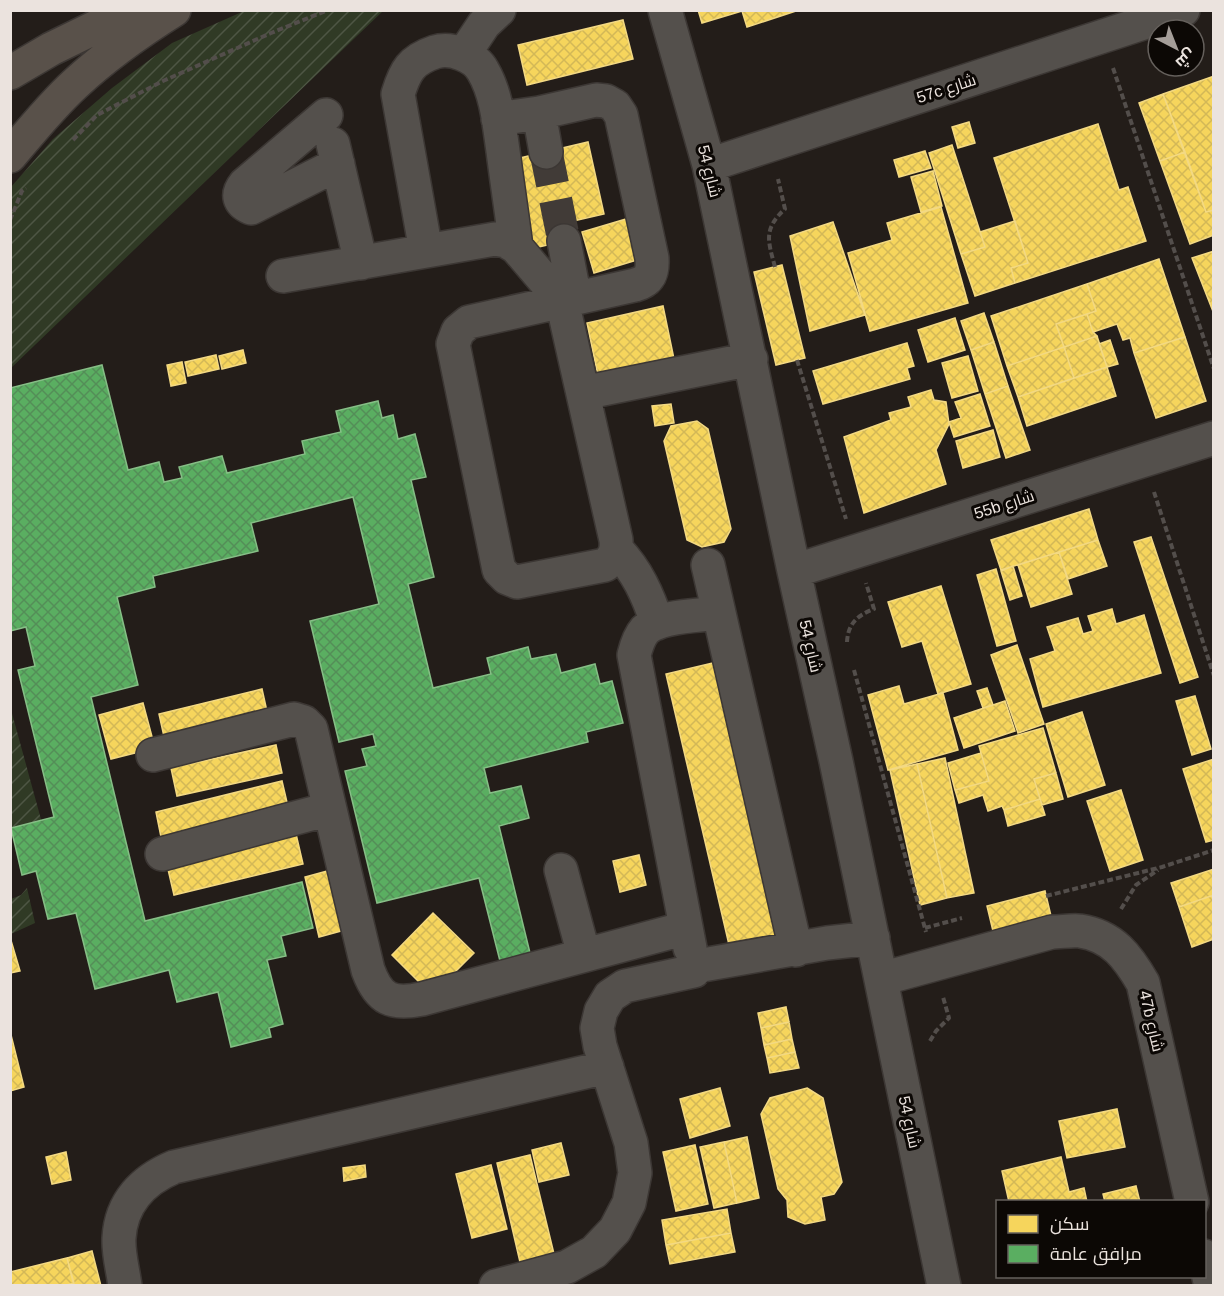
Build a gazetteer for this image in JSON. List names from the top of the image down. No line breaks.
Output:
{"streets":{"street":["57c شارع","شارع 54","55b شارع","47b شارع"]},"crossings":[["57c شارع","شارع 54"],["شارع 54","55b شارع"],["شارع 54","47b شارع"]],"legend":["سكن","مرافق عامة"],"north":"bottom right"}
